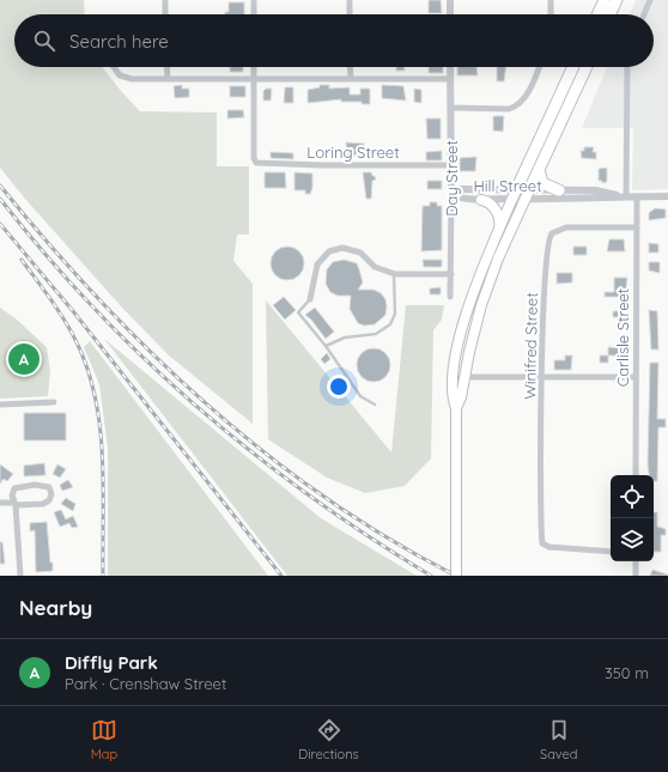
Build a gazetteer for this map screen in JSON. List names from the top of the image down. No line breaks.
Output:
{"streets":{"street":["Loring Street","Day Street","Hill Street","Carlisle Street","Winifred Street"]},"crossings":[["Loring Street","Day Street"],["Day Street","Hill Street"],["Hill Street","Carlisle Street"],["Carlisle Street","Winifred Street"]],"page":{"search":"Search here","pins":"A","heading":"Nearby","list":[{"mark":"A","name":"Diffly Park","note":"Park · Crenshaw Street","value":"350 m"}],"nav":["Map","Directions","Saved"]}}
